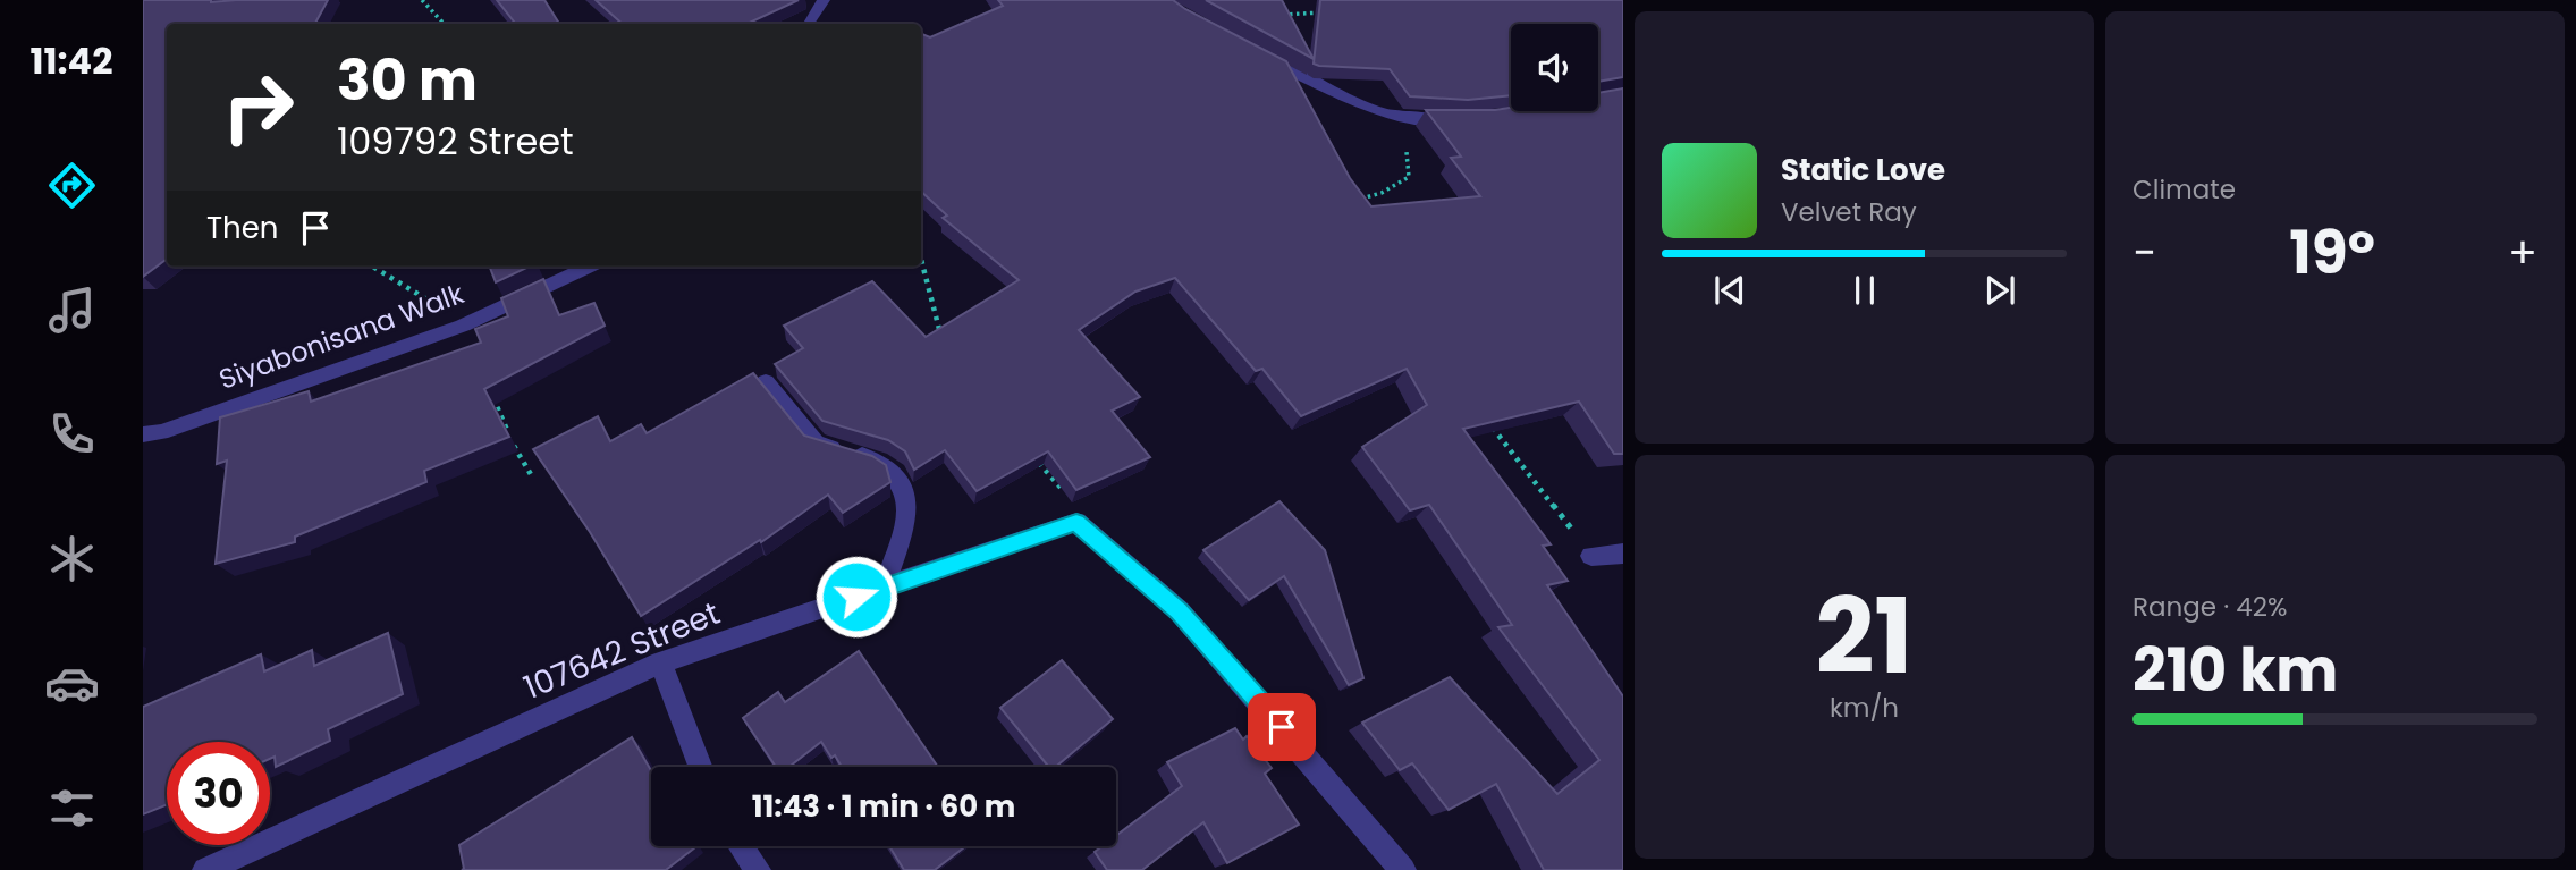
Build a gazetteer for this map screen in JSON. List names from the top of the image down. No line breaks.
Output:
{"streets":{"street":["Siyabonisana Walk","107642 Street"]},"page":{"tabs":"11:42","tile":["Climate",["21","km/h"],["Range · 42%","210 km"]],"turn":["30 m","109792 Street"],"song":["Static Love","Velvet Ray"],"then":"Then","heat":["−","19°","+"],"limit":"30","trip":"11:43 · 1 min · 60 m"}}
